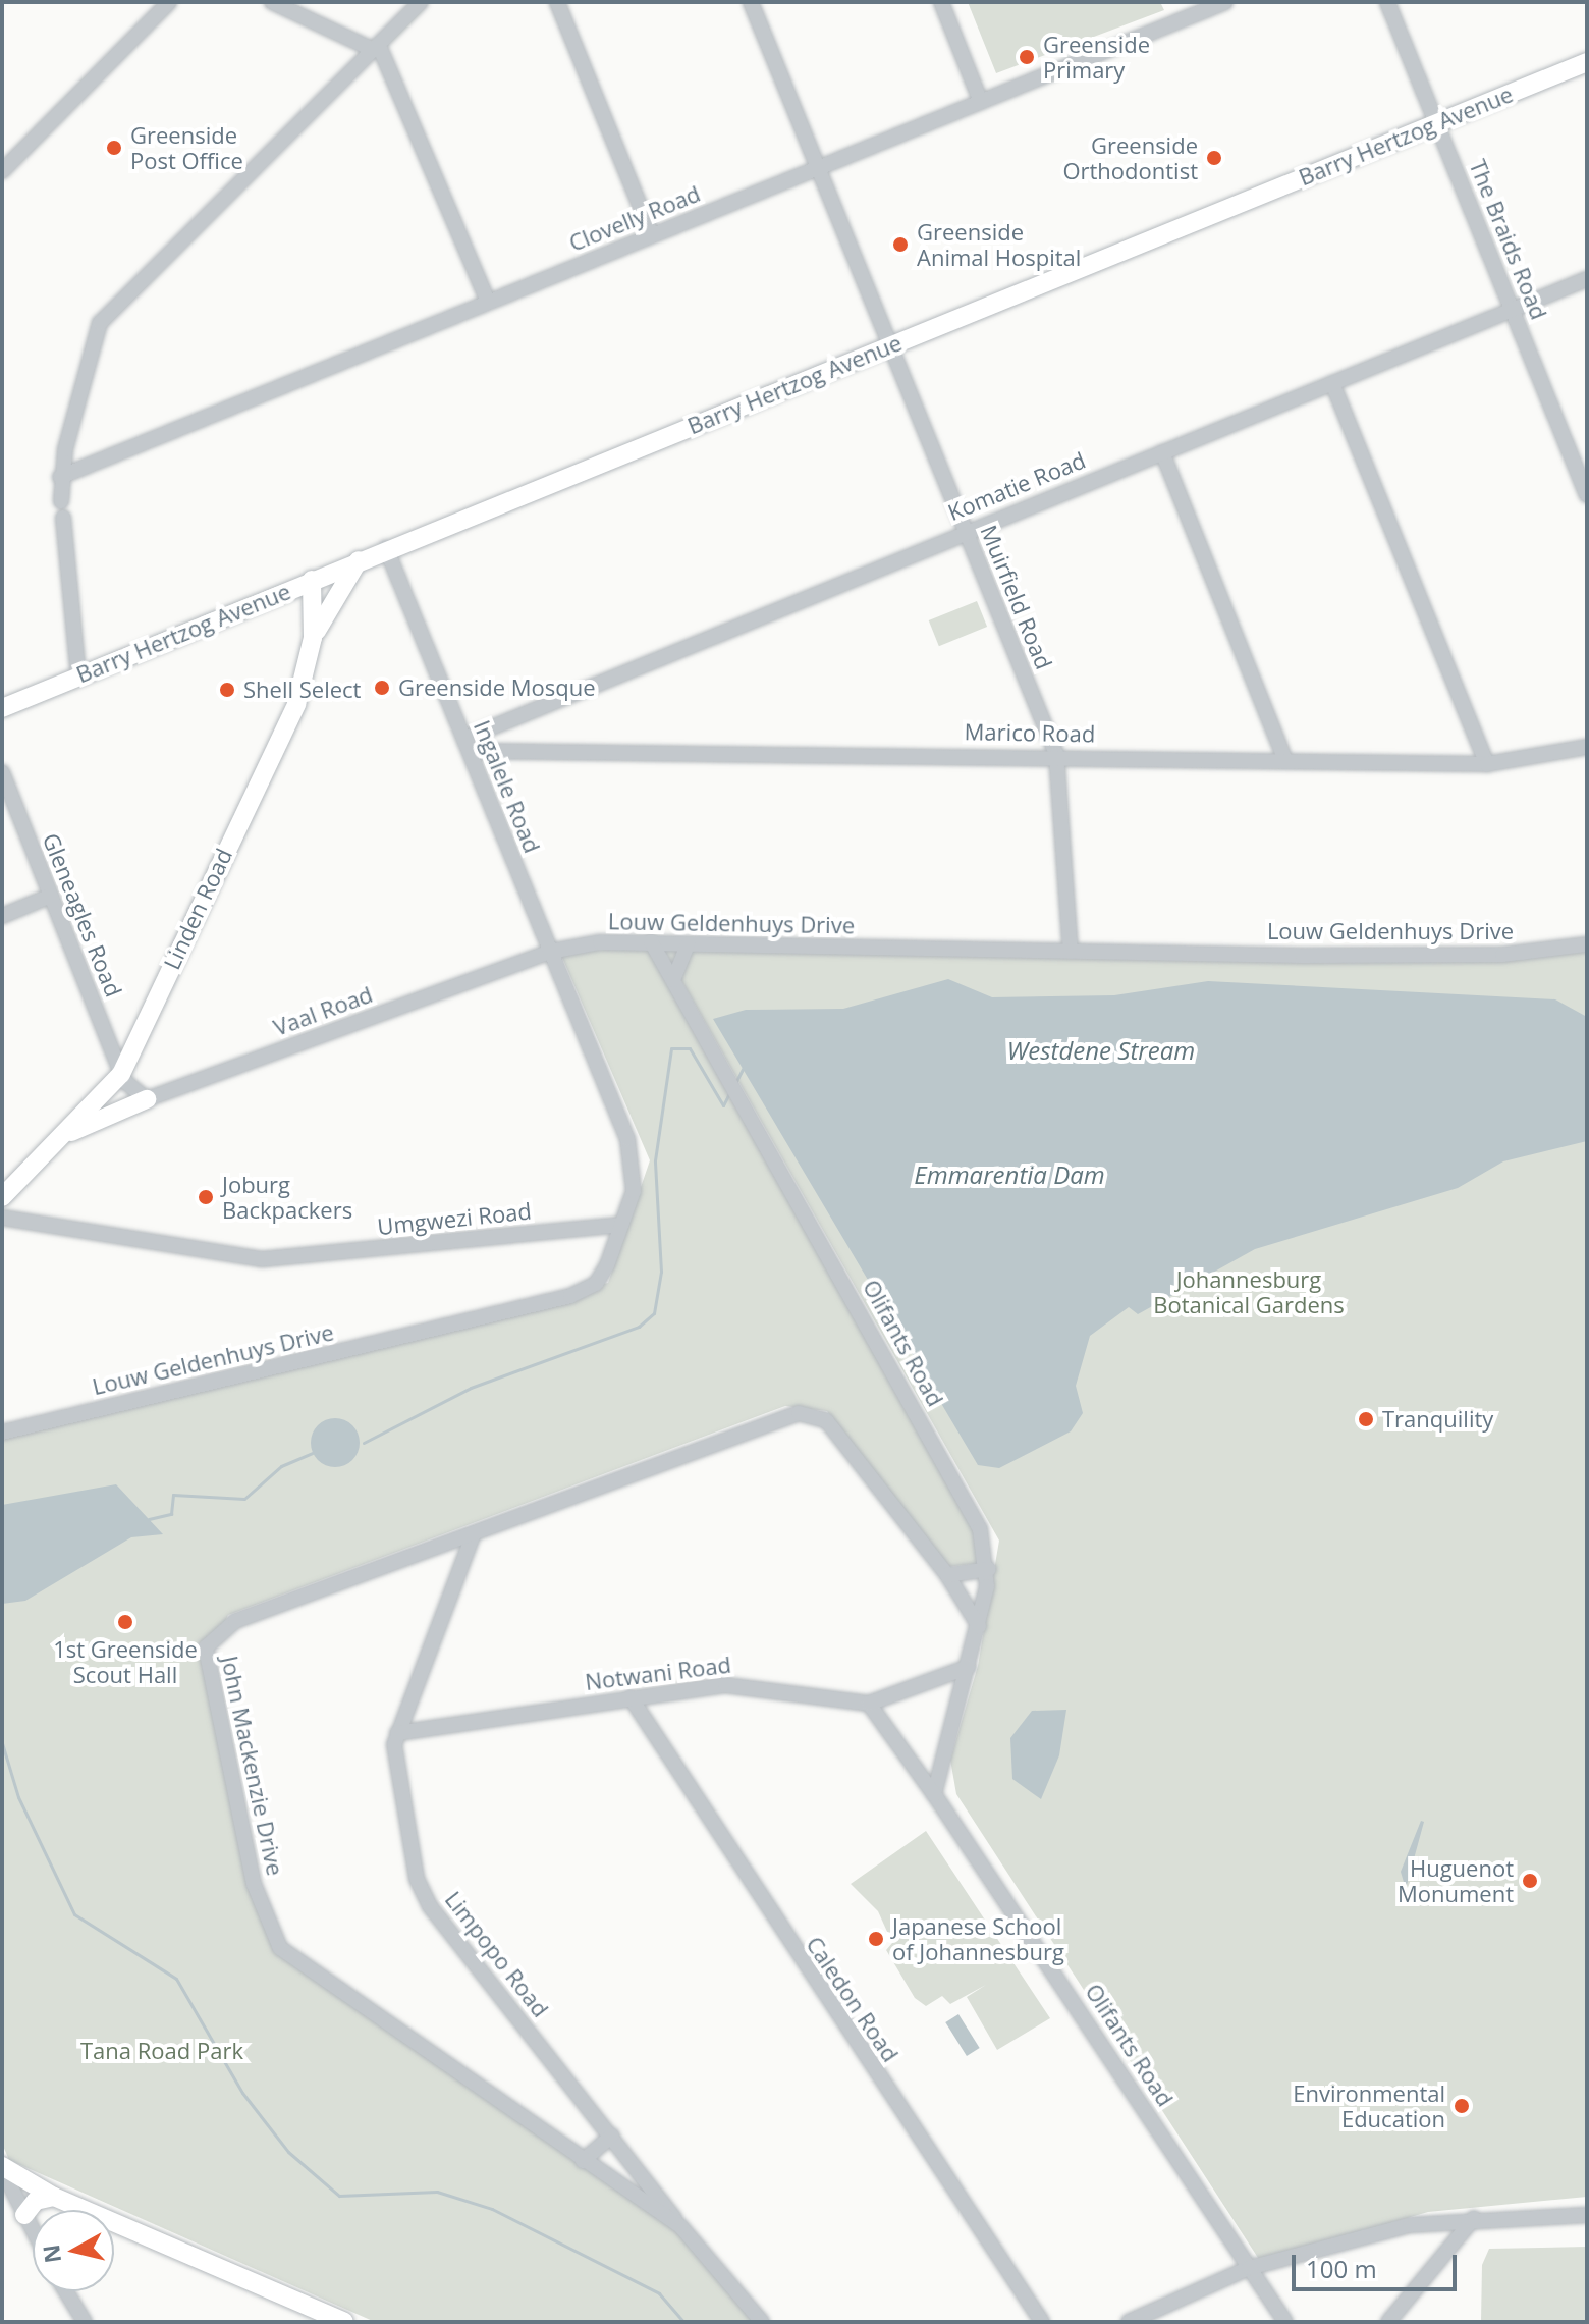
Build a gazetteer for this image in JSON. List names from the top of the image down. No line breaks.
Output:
{"streets":{"main road":["Barry Hertzog Avenue","Linden Road"],"street":["Clovelly Road","The Braids Road","Komatie Road","Muirfield Road","Marico Road","Ingalele Road","Gleneagles Road","Louw Geldenhuys Drive","Vaal Road","Umgwezi Road","Olifants Road","Notwani Road","John Mackenzie Drive","Limpopo Road","Caledon Road"]},"crossings":[["Barry Hertzog Avenue","The Braids Road"],["Barry Hertzog Avenue","Muirfield Road"],["Barry Hertzog Avenue","Ingalele Road"],["Barry Hertzog Avenue","Linden Road"],["Clovelly Road","Muirfield Road"],["The Braids Road","Komatie Road"],["Komatie Road","Muirfield Road"],["Komatie Road","Marico Road"],["Komatie Road","Ingalele Road"],["Muirfield Road","Marico Road"],["Muirfield Road","Louw Geldenhuys Drive"],["Marico Road","Ingalele Road"],["Ingalele Road","Louw Geldenhuys Drive"],["Ingalele Road","Vaal Road"],["Linden Road","Gleneagles Road"],["Louw Geldenhuys Drive","Vaal Road"],["Louw Geldenhuys Drive","Umgwezi Road"],["Louw Geldenhuys Drive","Olifants Road"],["Olifants Road","Notwani Road"],["Olifants Road","John Mackenzie Drive"],["Notwani Road","Limpopo Road"],["Notwani Road","Caledon Road"],["John Mackenzie Drive","Limpopo Road"]],"water":["Westdene Stream","Emmarentia Dam"],"parks":["Johannesburg Botanical Gardens","Tana Road Park"],"places":["Greenside Primary","Greenside Post Office","Greenside Orthodontist","Greenside Animal Hospital","Greenside Mosque","Shell Select","Joburg Backpackers","Tranquility","1st Greenside Scout Hall","Huguenot Monument","Japanese School of Johannesburg","Environmental Education"],"scale_bar":"100 m","north":"left"}
